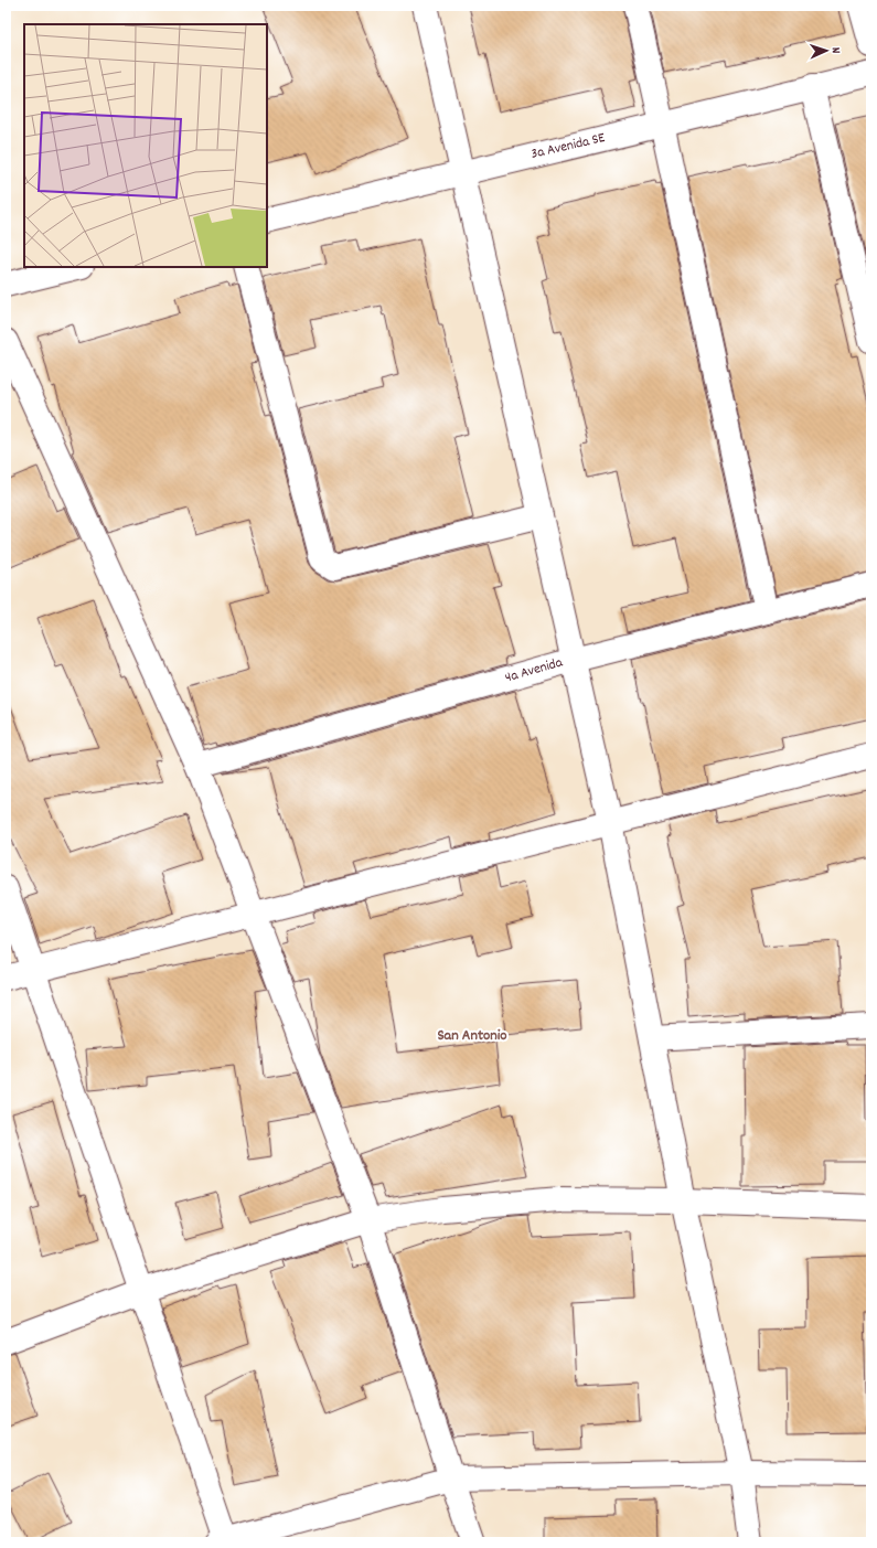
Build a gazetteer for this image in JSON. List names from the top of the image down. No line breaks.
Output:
{"streets":{"street":["3a Avenida SE","4a Avenida"]},"districts":["San Antonio"],"north":"right"}
